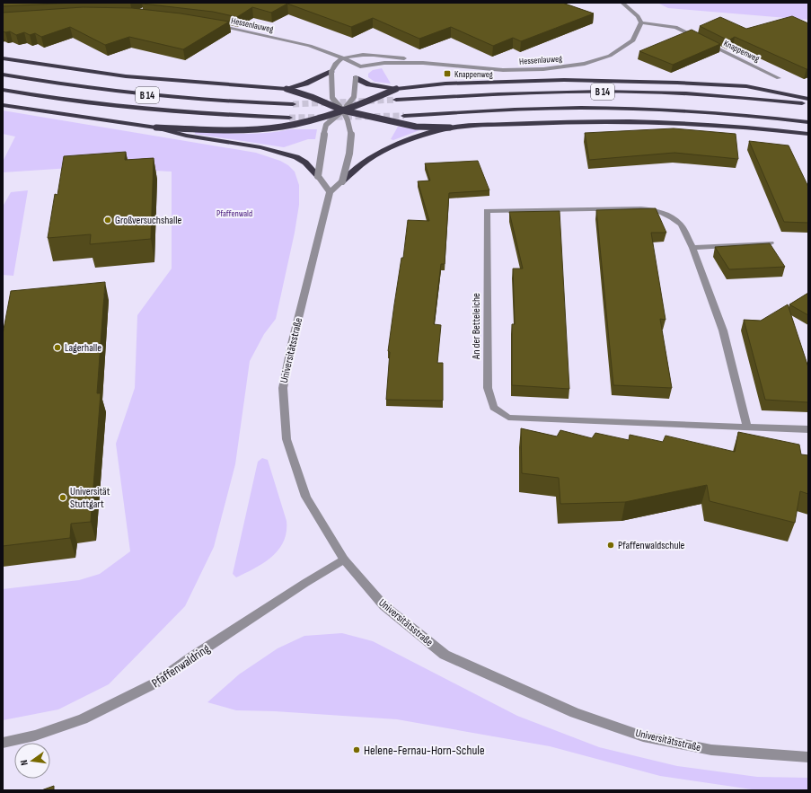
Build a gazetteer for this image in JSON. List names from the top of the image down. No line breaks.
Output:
{"streets":{"highway":["B 14"],"street":["Hessenlauweg","Knappenweg","An der Betteleiche","Universitätsstraße","Pfaffenwaldring"]},"crossings":[["Universitätsstraße","Pfaffenwaldring"]],"parks":["Pfaffenwald"],"places":{"transit":["Knappenweg"],"other":["Großversuchshalle","Lagerhalle","Universität Stuttgart","Pfaffenwaldschule","Helene-Fernau-Horn-Schule"]},"north":"left"}
